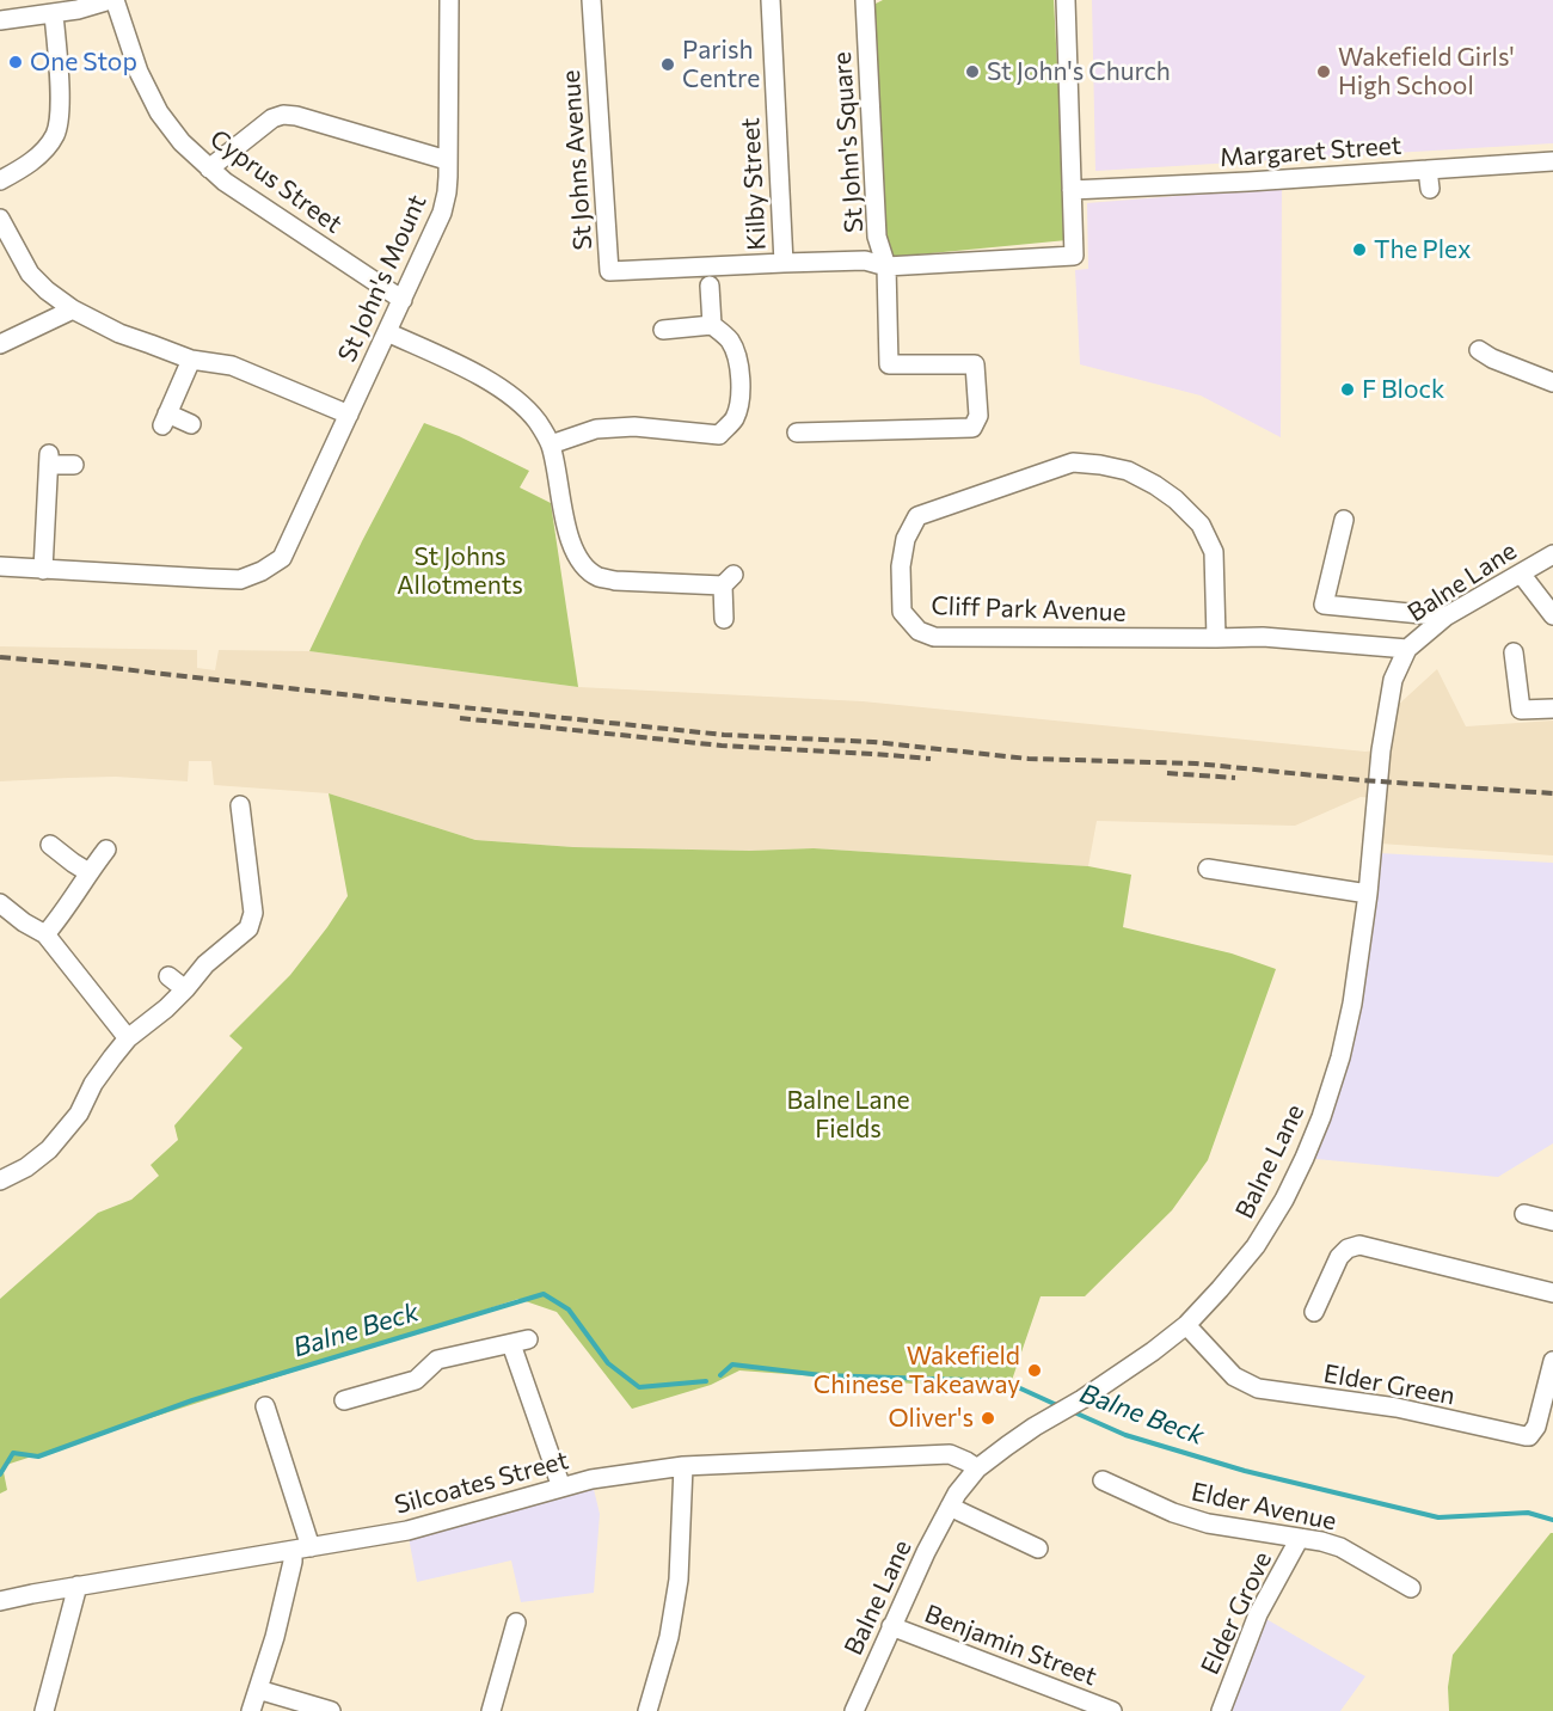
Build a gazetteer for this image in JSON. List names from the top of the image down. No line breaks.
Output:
{"streets":{"street":["St John's Square","Margaret Street","St Johns Avenue","Cyprus Street","Kilby Street","St John's Mount","Balne Lane","Cliff Park Avenue","Elder Green","Silcoates Street","Elder Avenue","Elder Grove","Benjamin Street"]},"crossings":[["St John's Square","Kilby Street"],["St Johns Avenue","Kilby Street"],["Cyprus Street","St John's Mount"],["Balne Lane","Cliff Park Avenue"],["Balne Lane","Elder Green"],["Balne Lane","Silcoates Street"],["Balne Lane","Benjamin Street"],["Elder Avenue","Elder Grove"]],"water":["Balne Beck"],"parks":["St Johns Allotments","Balne Lane Fields"],"places":["One Stop","Parish Centre","St John's Church","Wakefield Girls' High School","The Plex","F Block","Wakefield Chinese Takeaway","Oliver's"]}
